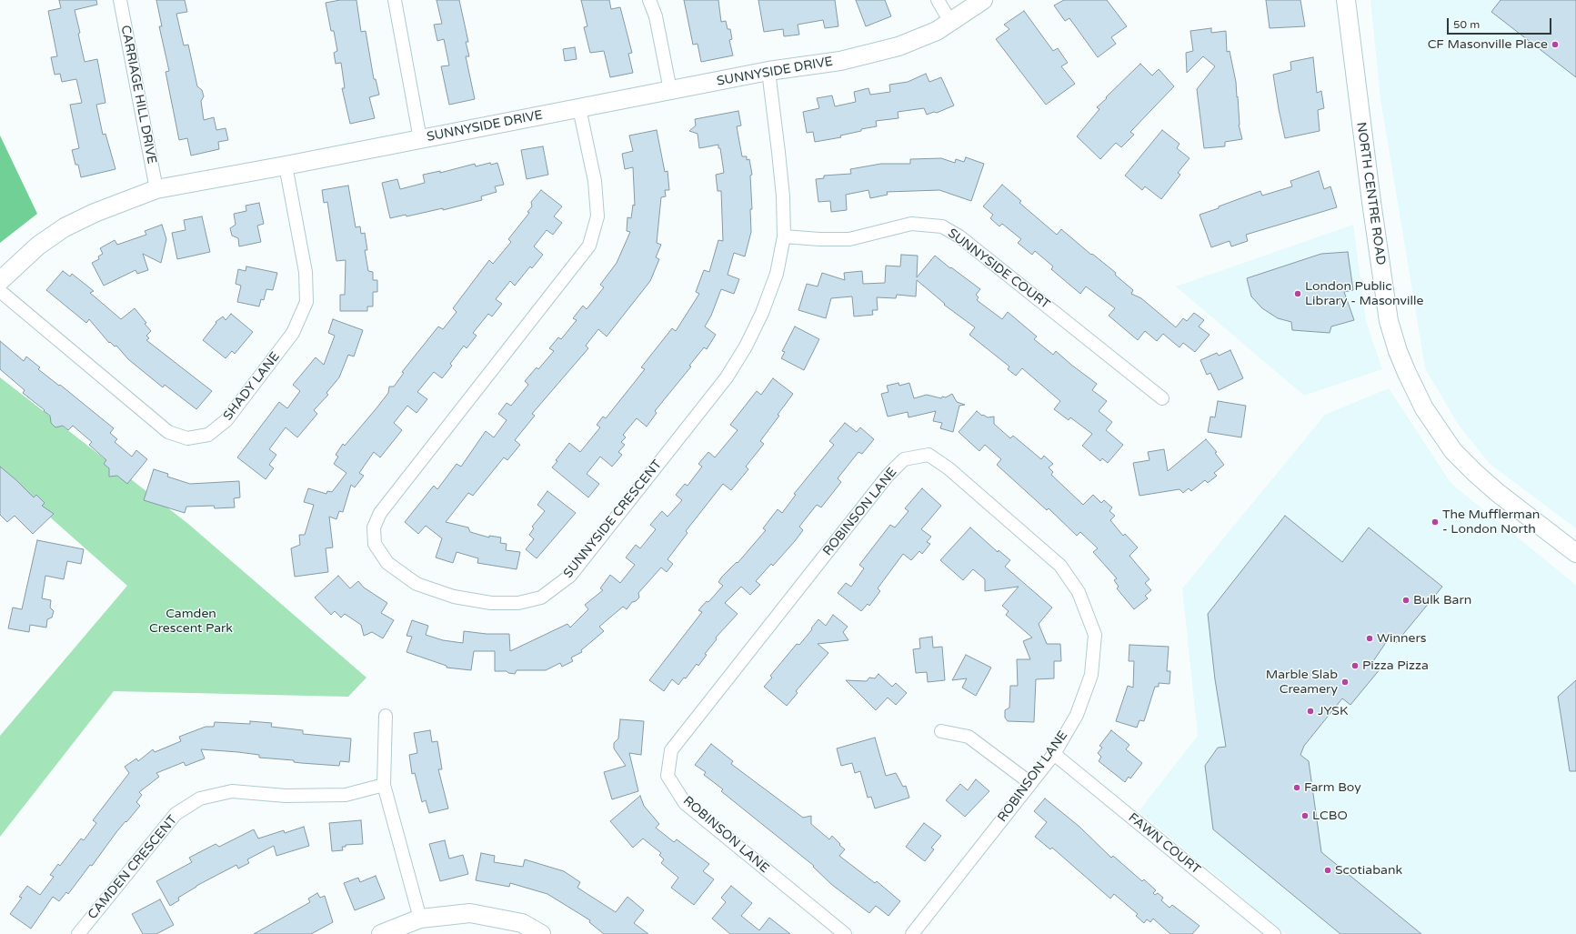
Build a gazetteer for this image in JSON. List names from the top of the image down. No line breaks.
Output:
{"streets":{"street":["SUNNYSIDE DRIVE","CARRIAGE HILL DRIVE","NORTH CENTRE ROAD","SUNNYSIDE COURT","SHADY LANE","ROBINSON LANE","SUNNYSIDE CRESCENT","FAWN COURT","CAMDEN CRESCENT"]},"crossings":[["SUNNYSIDE DRIVE","CARRIAGE HILL DRIVE"],["SUNNYSIDE DRIVE","SHADY LANE"],["SUNNYSIDE DRIVE","SUNNYSIDE CRESCENT"],["SUNNYSIDE COURT","SUNNYSIDE CRESCENT"],["ROBINSON LANE","FAWN COURT"]],"parks":["Camden Crescent Park"],"places":["CF Masonville Place","London Public Library - Masonville","The Mufflerman - London North","Bulk Barn","Winners","Pizza Pizza","Marble Slab Creamery","JYSK","Farm Boy","LCBO","Scotiabank"],"scale_bar":"50 m"}
